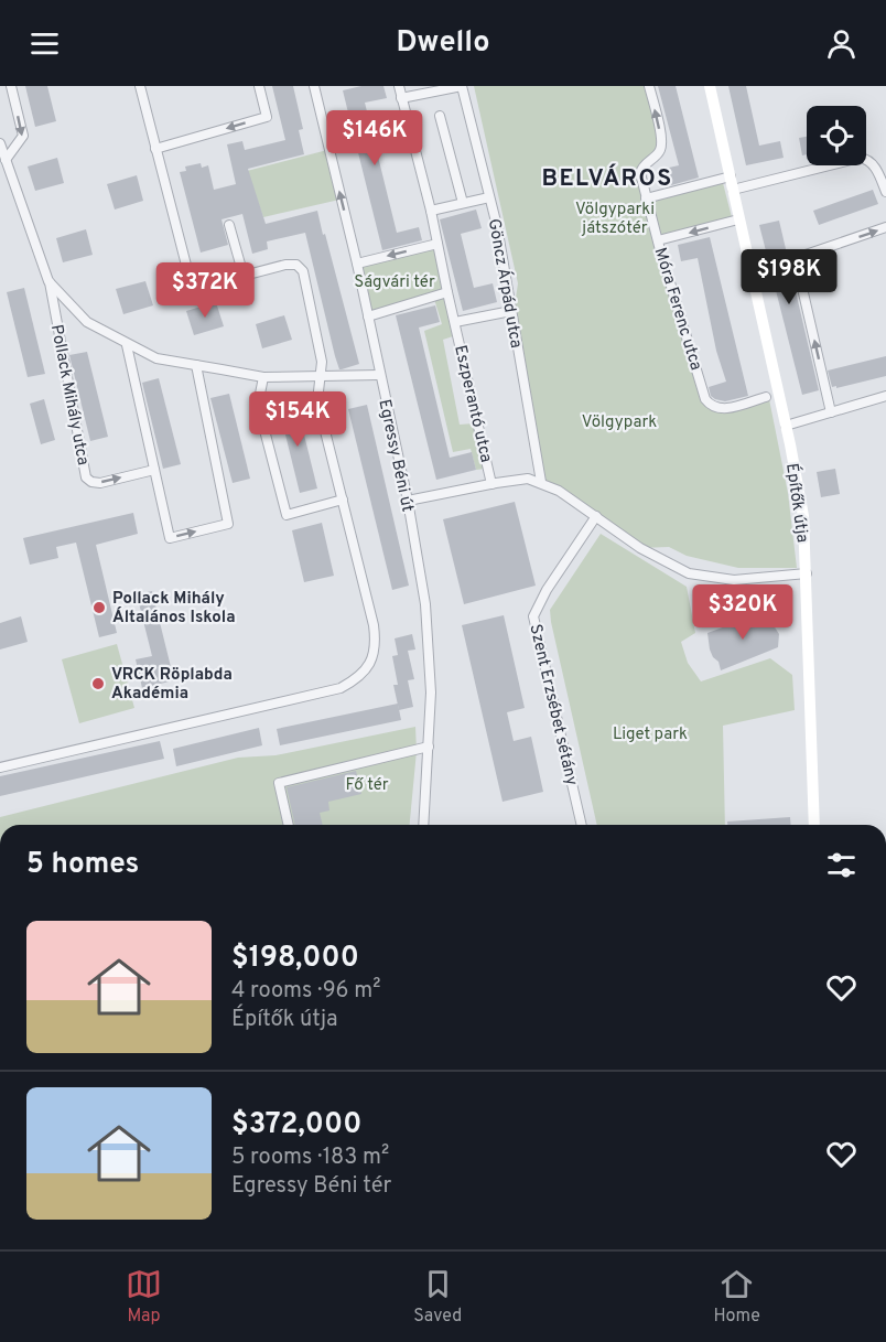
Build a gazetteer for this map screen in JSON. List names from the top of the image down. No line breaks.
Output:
{"streets":{"street":["Göncz Árpád utca","Móra Ferenc utca","Pollack Mihály utca","Eszperantó utca","Egressy Béni út","Építők útja","Szent Erzsébet sétány"]},"crossings":[["Pollack Mihály utca","Egressy Béni út"]],"districts":["BELVÁROS"],"parks":["Völgyparki játszótér","Ságvári tér","Völgypark","Liget park","Fő tér"],"places":["Pollack Mihály Általános Iskola","VRCK Röplabda Akadémia"],"page":{"header":"Dwello","price":["$146K","$198K","$372K","$154K","$320K"],"heading":"5 homes","list":[{"name":"$198,000","note":"4 rooms · 96 m² · Építők útja"},{"name":"$372,000","note":"5 rooms · 183 m² · Egressy Béni tér"}],"tabs":["Map","Saved","Home"]}}
